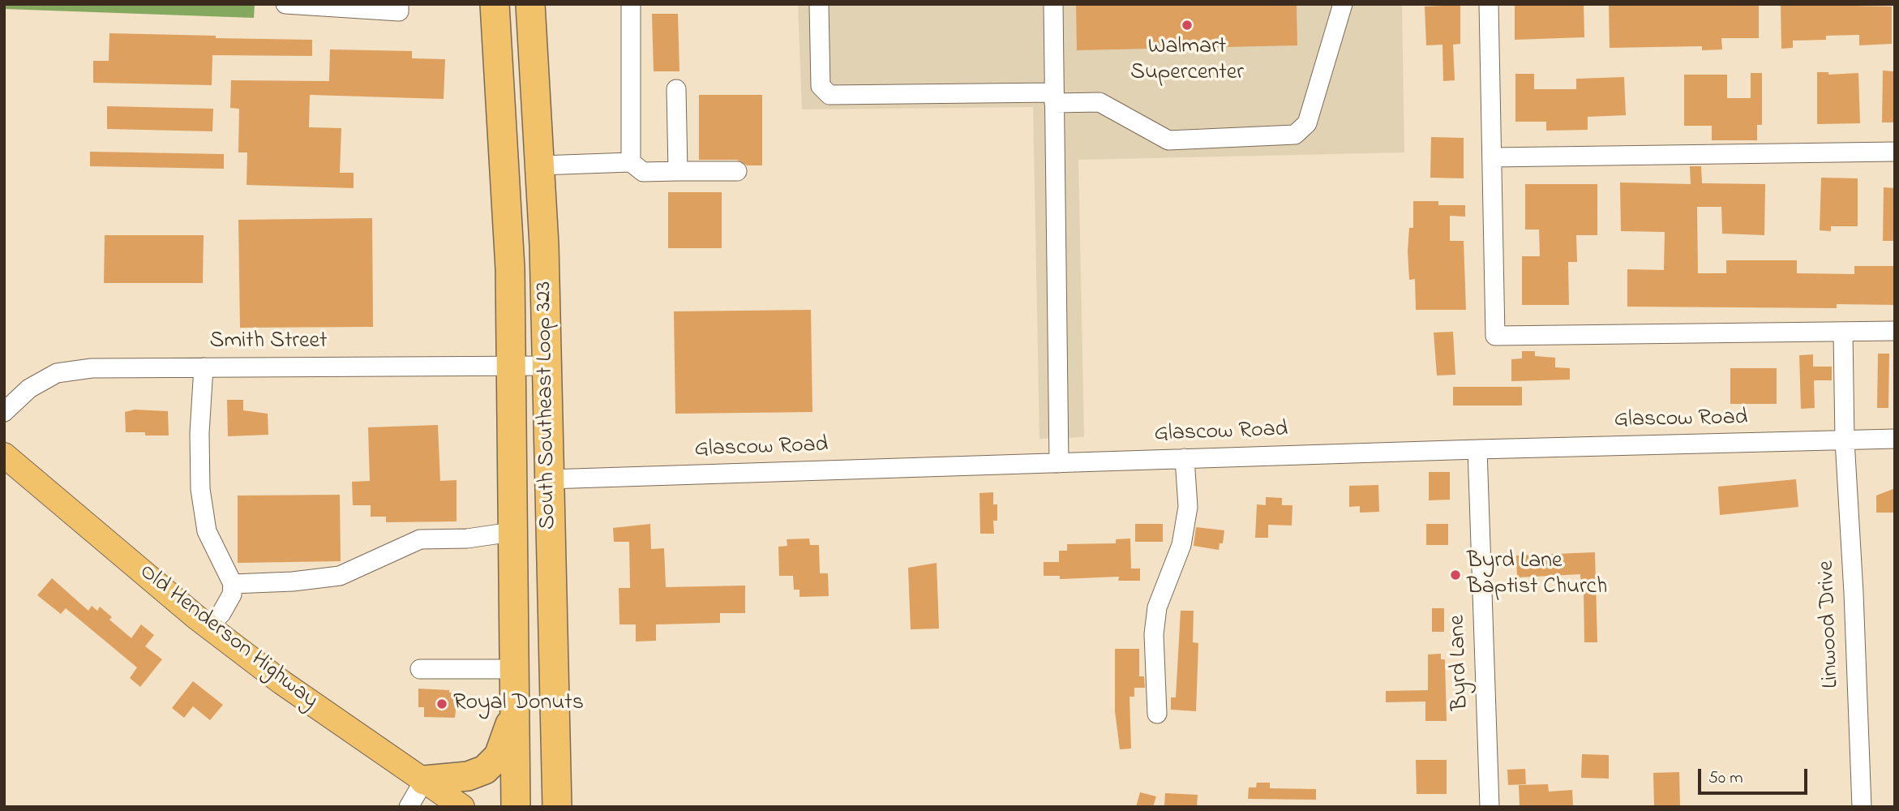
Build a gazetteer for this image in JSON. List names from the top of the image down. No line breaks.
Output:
{"streets":{"highway":["South Southeast Loop 323"],"main road":["Old Henderson Highway"],"street":["Smith Street","Glascow Road","Linwood Drive","Byrd Lane"]},"crossings":[["Smith Street","South Southeast Loop 323"],["South Southeast Loop 323","Glascow Road"],["Glascow Road","Linwood Drive"],["Glascow Road","Byrd Lane"]],"places":["Walmart Supercenter","Byrd Lane Baptist Church","Royal Donuts"],"scale_bar":"50 m"}
